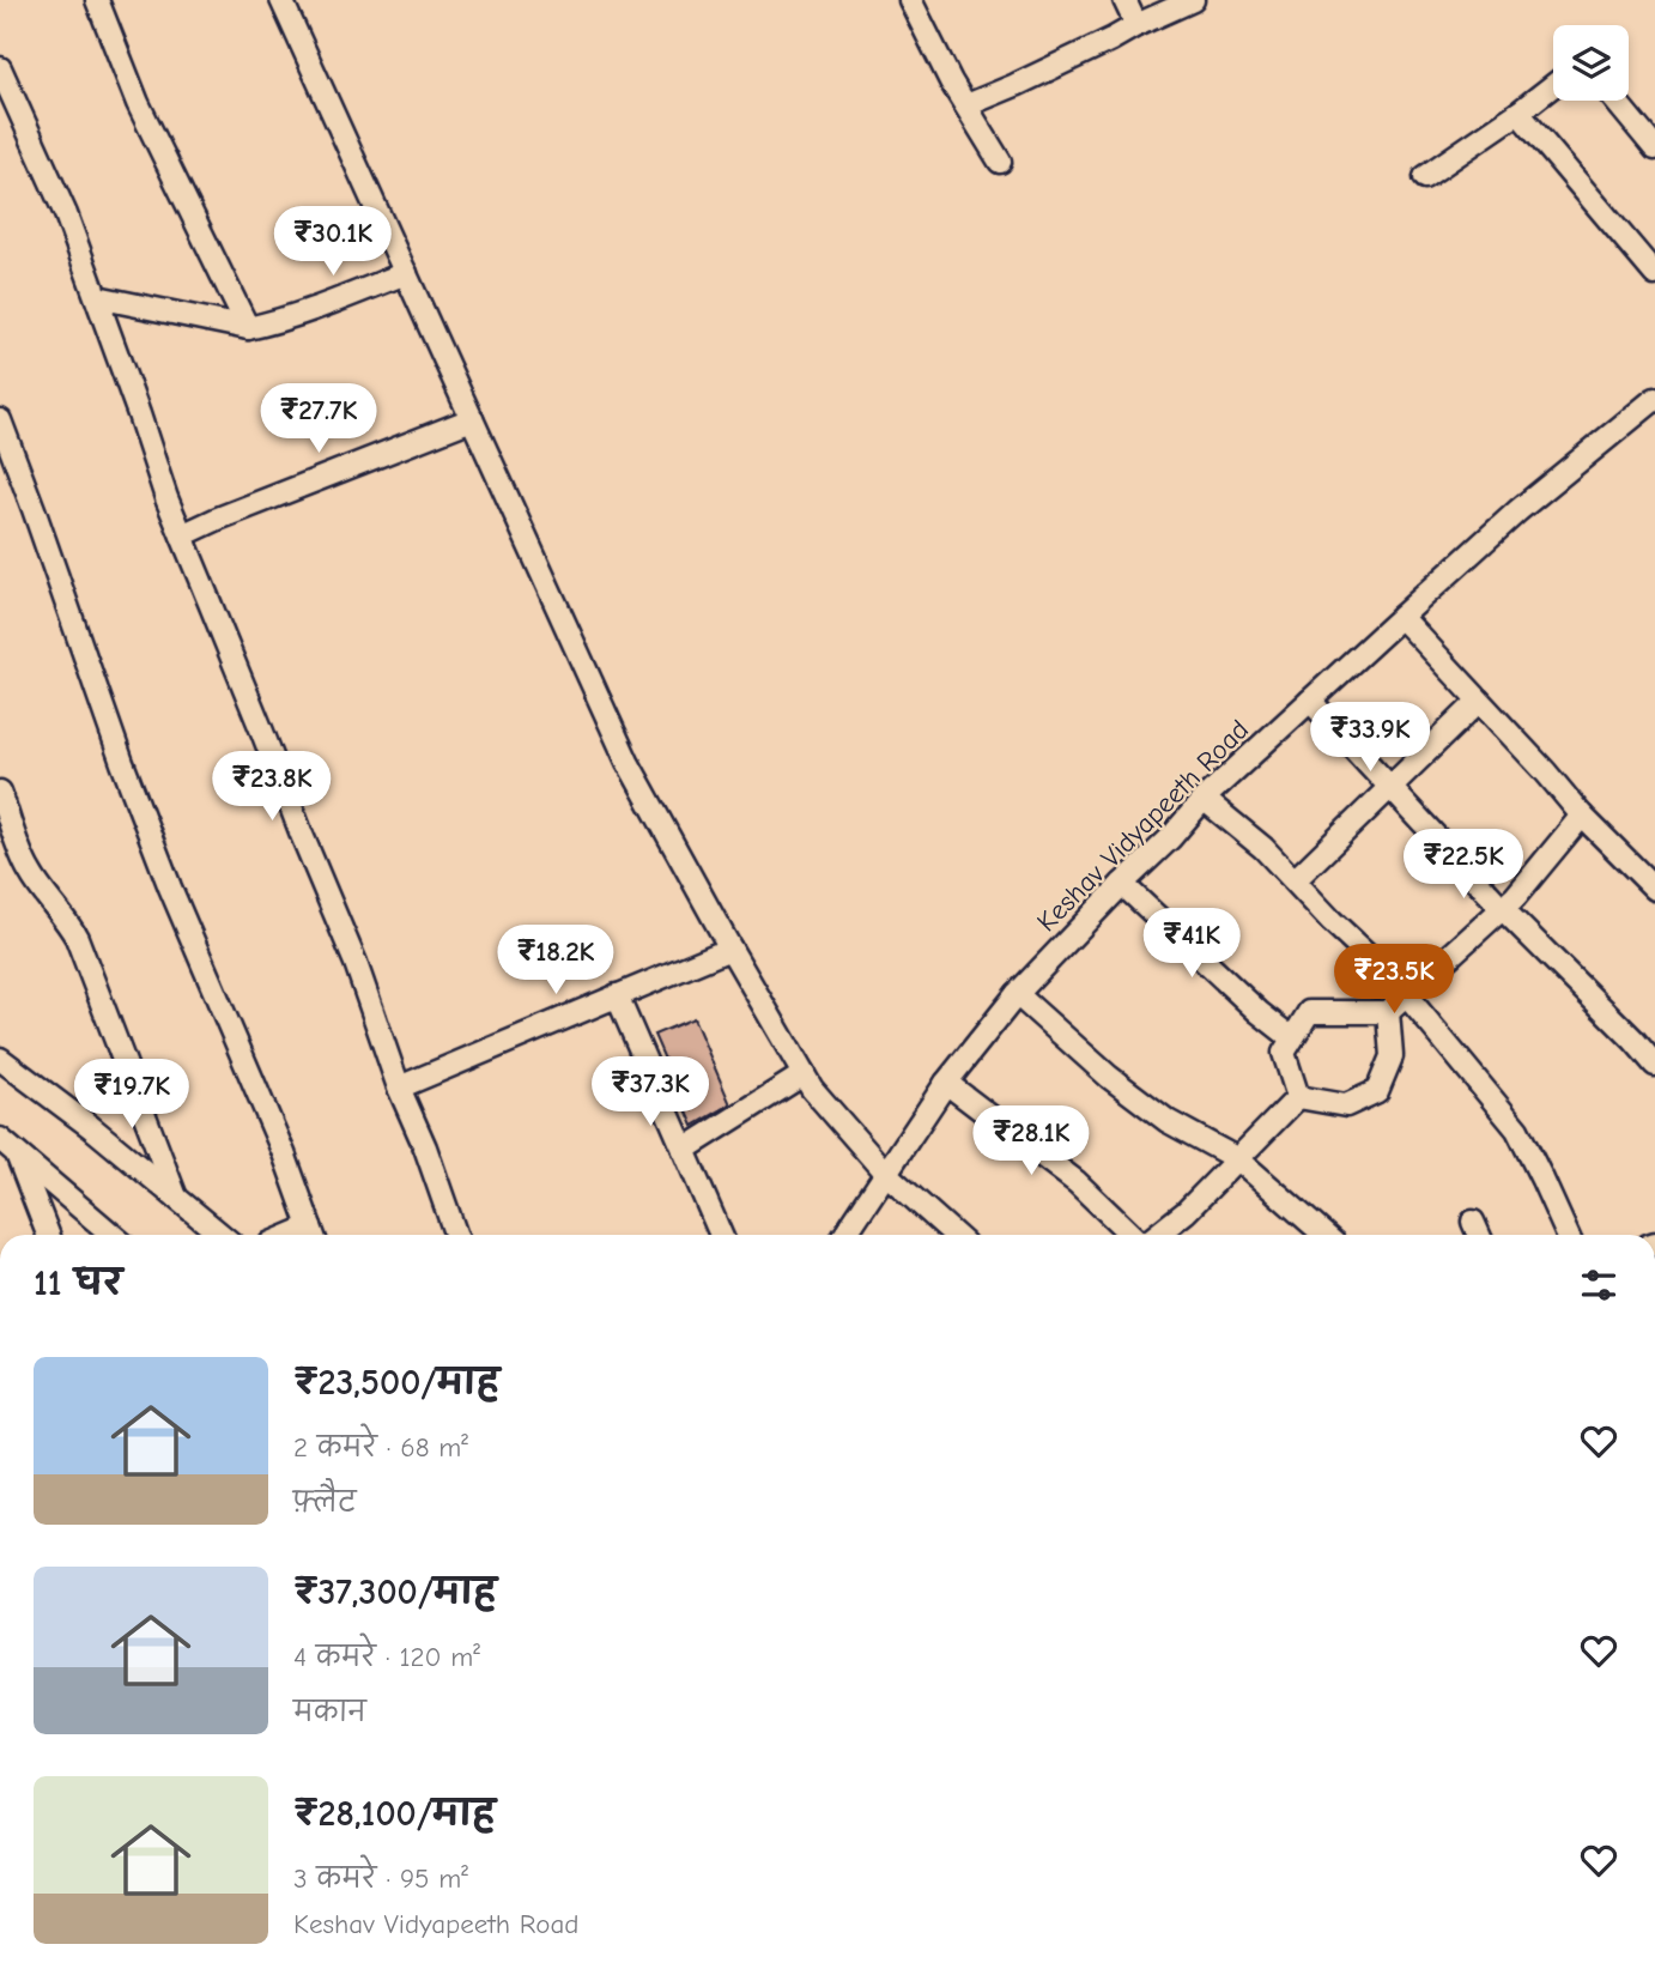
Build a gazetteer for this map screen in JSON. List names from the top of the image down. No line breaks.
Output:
{"streets":{"street":["Keshav Vidyapeeth Road"]},"page":{"price":["₹30.1K","₹27.7K","₹33.9K","₹23.8K","₹22.5K","₹41K","₹18.2K","₹23.5K","₹37.3K","₹19.7K","₹28.1K"],"heading":"11 घर","list":[{"name":"₹23,500/माह","note":"2 कमरे · 68 m² · फ़्लैट"},{"name":"₹37,300/माह","note":"4 कमरे · 120 m² · मकान"},{"name":"₹28,100/माह","note":"3 कमरे · 95 m² · Keshav Vidyapeeth Road"}]}}
